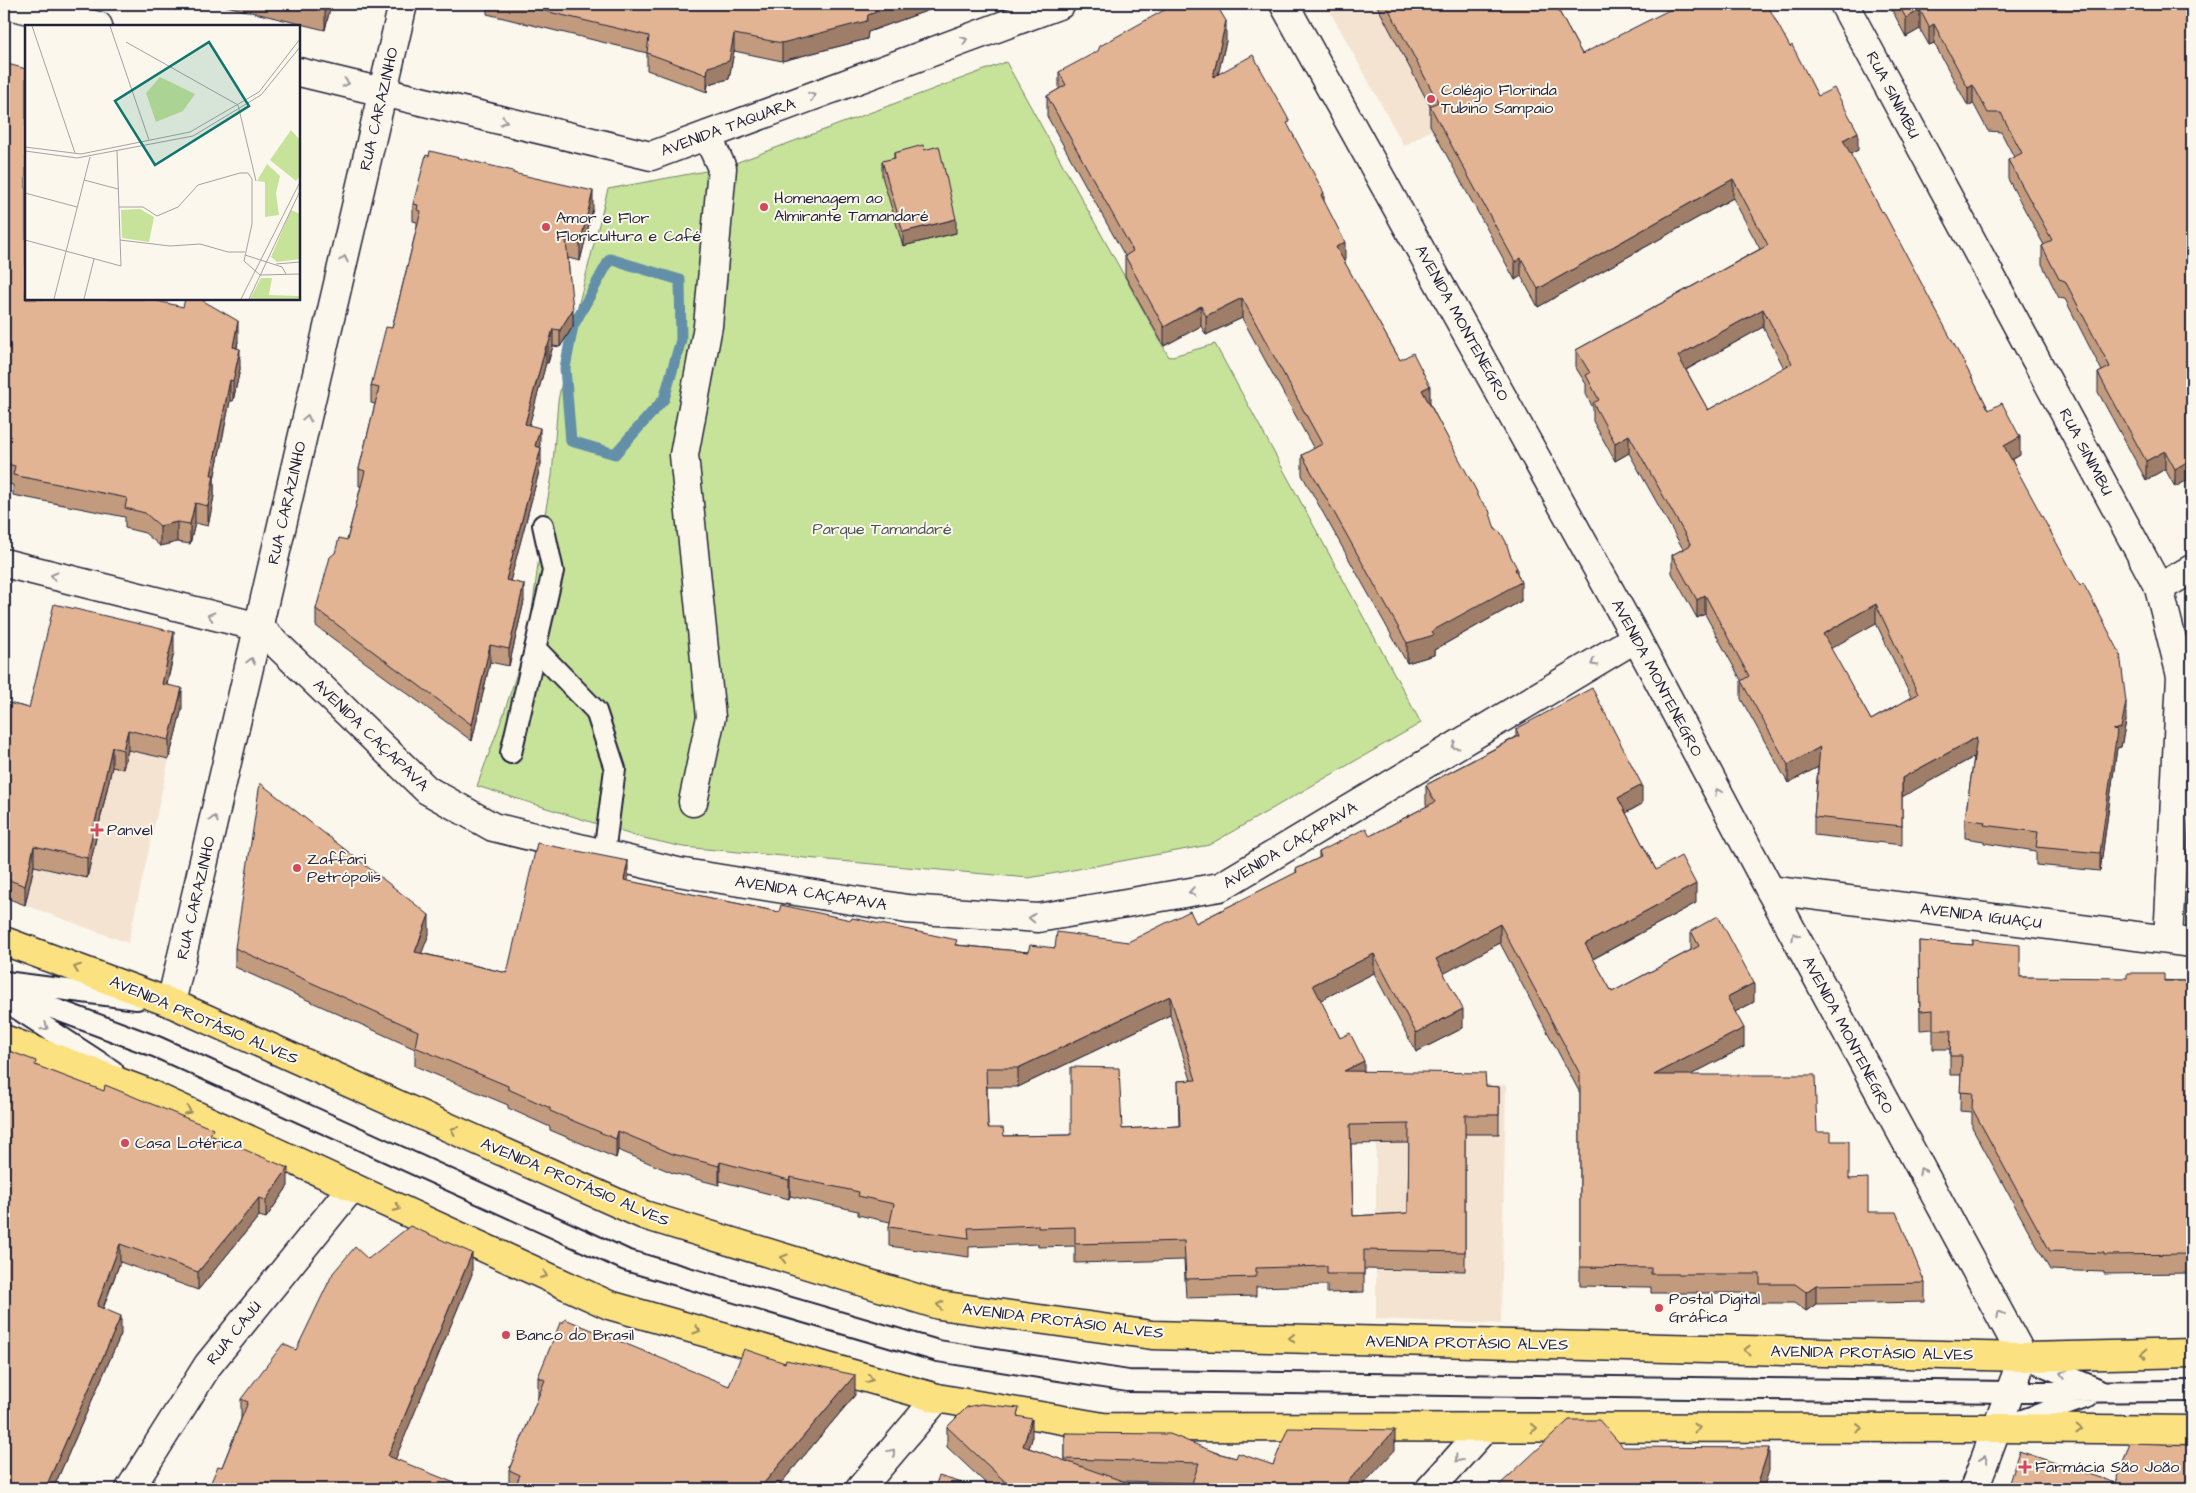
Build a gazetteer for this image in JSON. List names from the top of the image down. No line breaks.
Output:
{"streets":{"main road":["AVENIDA PROTÁSIO ALVES"],"street":["RUA SINIMBU","RUA CARAZINHO","AVENIDA TAQUARA","AVENIDA MONTENEGRO","AVENIDA CAÇAPAVA","AVENIDA IGUAÇU","RUA CAJÚ"]},"crossings":[["RUA SINIMBU","AVENIDA IGUAÇU"],["RUA CARAZINHO","AVENIDA TAQUARA"],["RUA CARAZINHO","AVENIDA CAÇAPAVA"],["RUA CARAZINHO","AVENIDA PROTÁSIO ALVES"],["AVENIDA MONTENEGRO","AVENIDA CAÇAPAVA"],["AVENIDA MONTENEGRO","AVENIDA IGUAÇU"],["AVENIDA MONTENEGRO","AVENIDA PROTÁSIO ALVES"]],"one_way":["RUA CARAZINHO","AVENIDA TAQUARA","AVENIDA MONTENEGRO","AVENIDA CAÇAPAVA"],"parks":["Parque Tamandaré"],"places":{"other":["Colégio Florinda Tubino Sampaio","Homenagem ao Almirante Tamandaré","Amor e Flor Floricultura e Café","Zaffari Petrópolis","Casa Lotérica","Postal Digital Gráfica","Banco do Brasil"],"health":["Panvel","Farmácia São João"]}}
